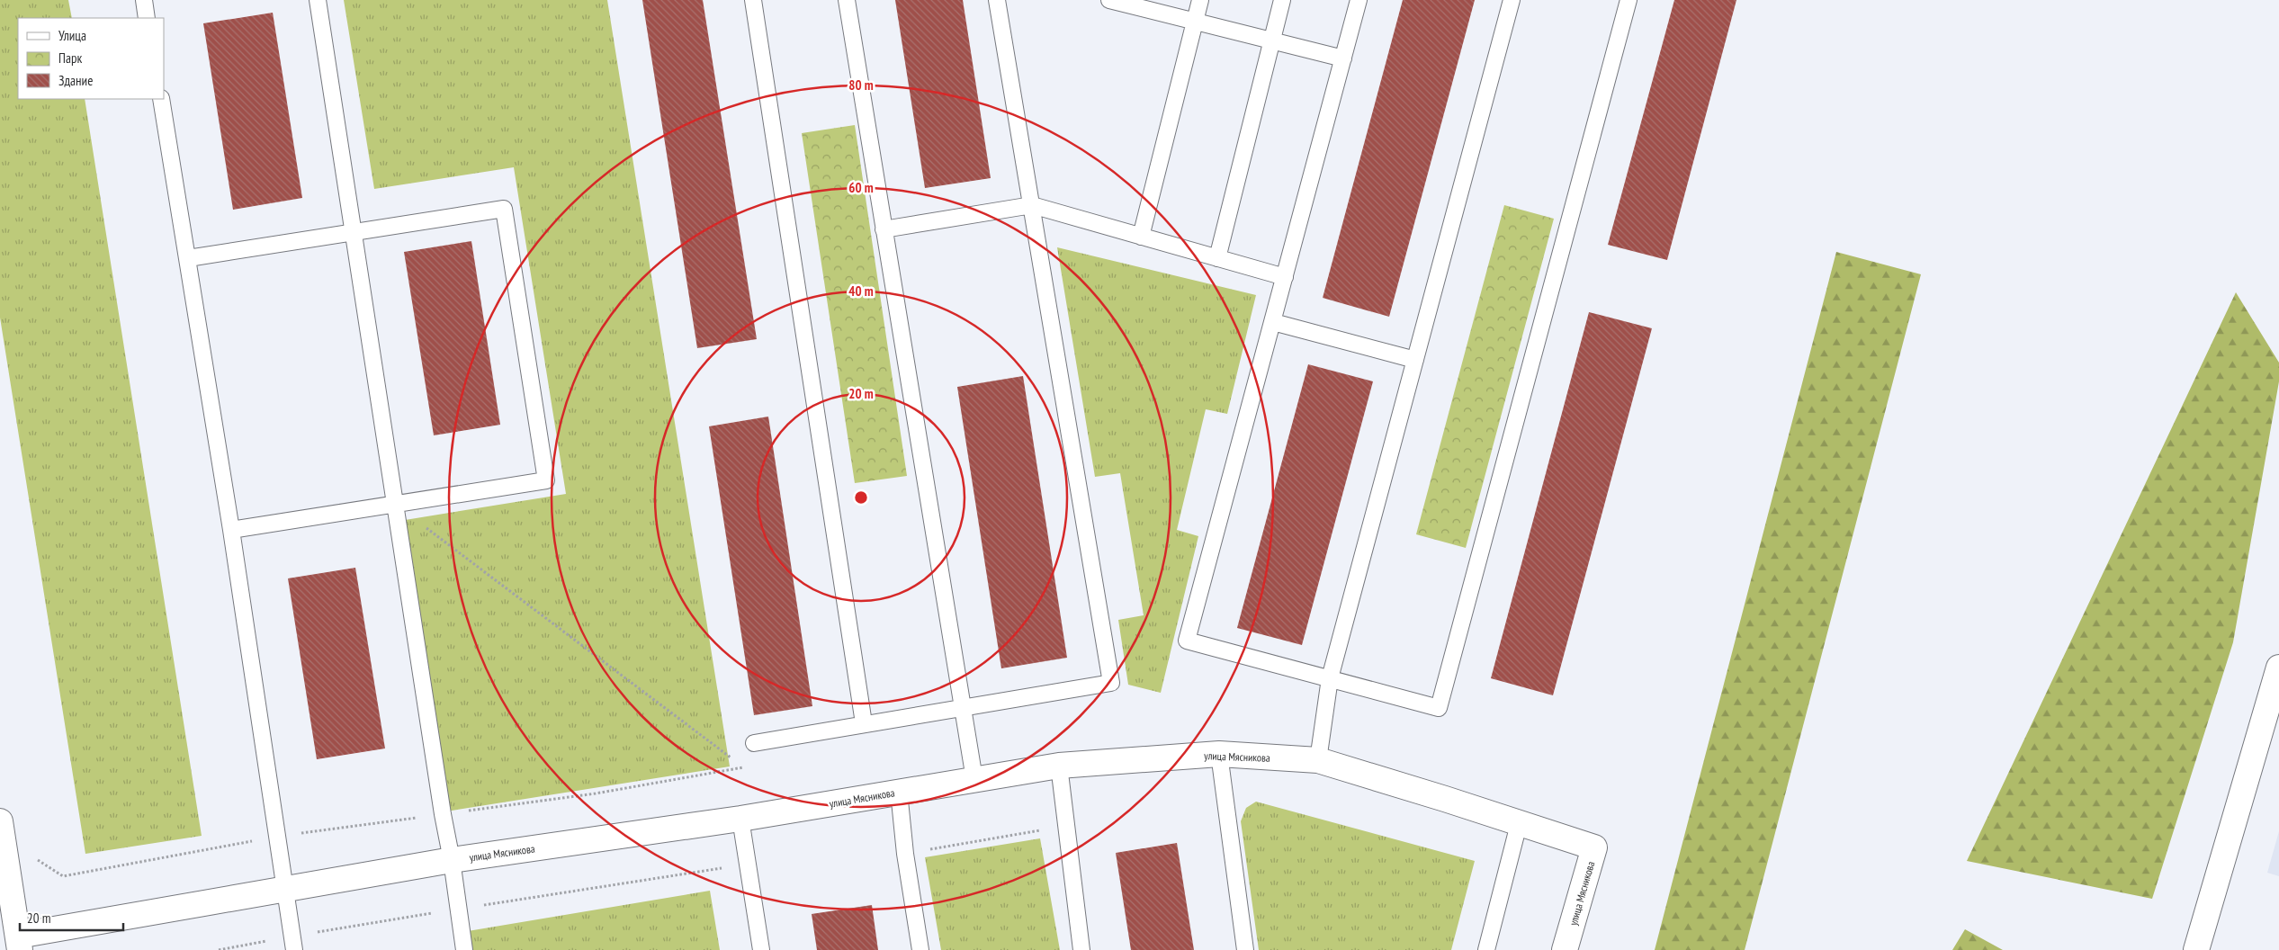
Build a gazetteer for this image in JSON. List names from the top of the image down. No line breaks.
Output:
{"streets":{"street":["улица Мясникова"]},"legend":["Улица","Парк","Здание"],"scale_bar":"20 m","rings":["80 m","60 m","40 m","20 m"]}
